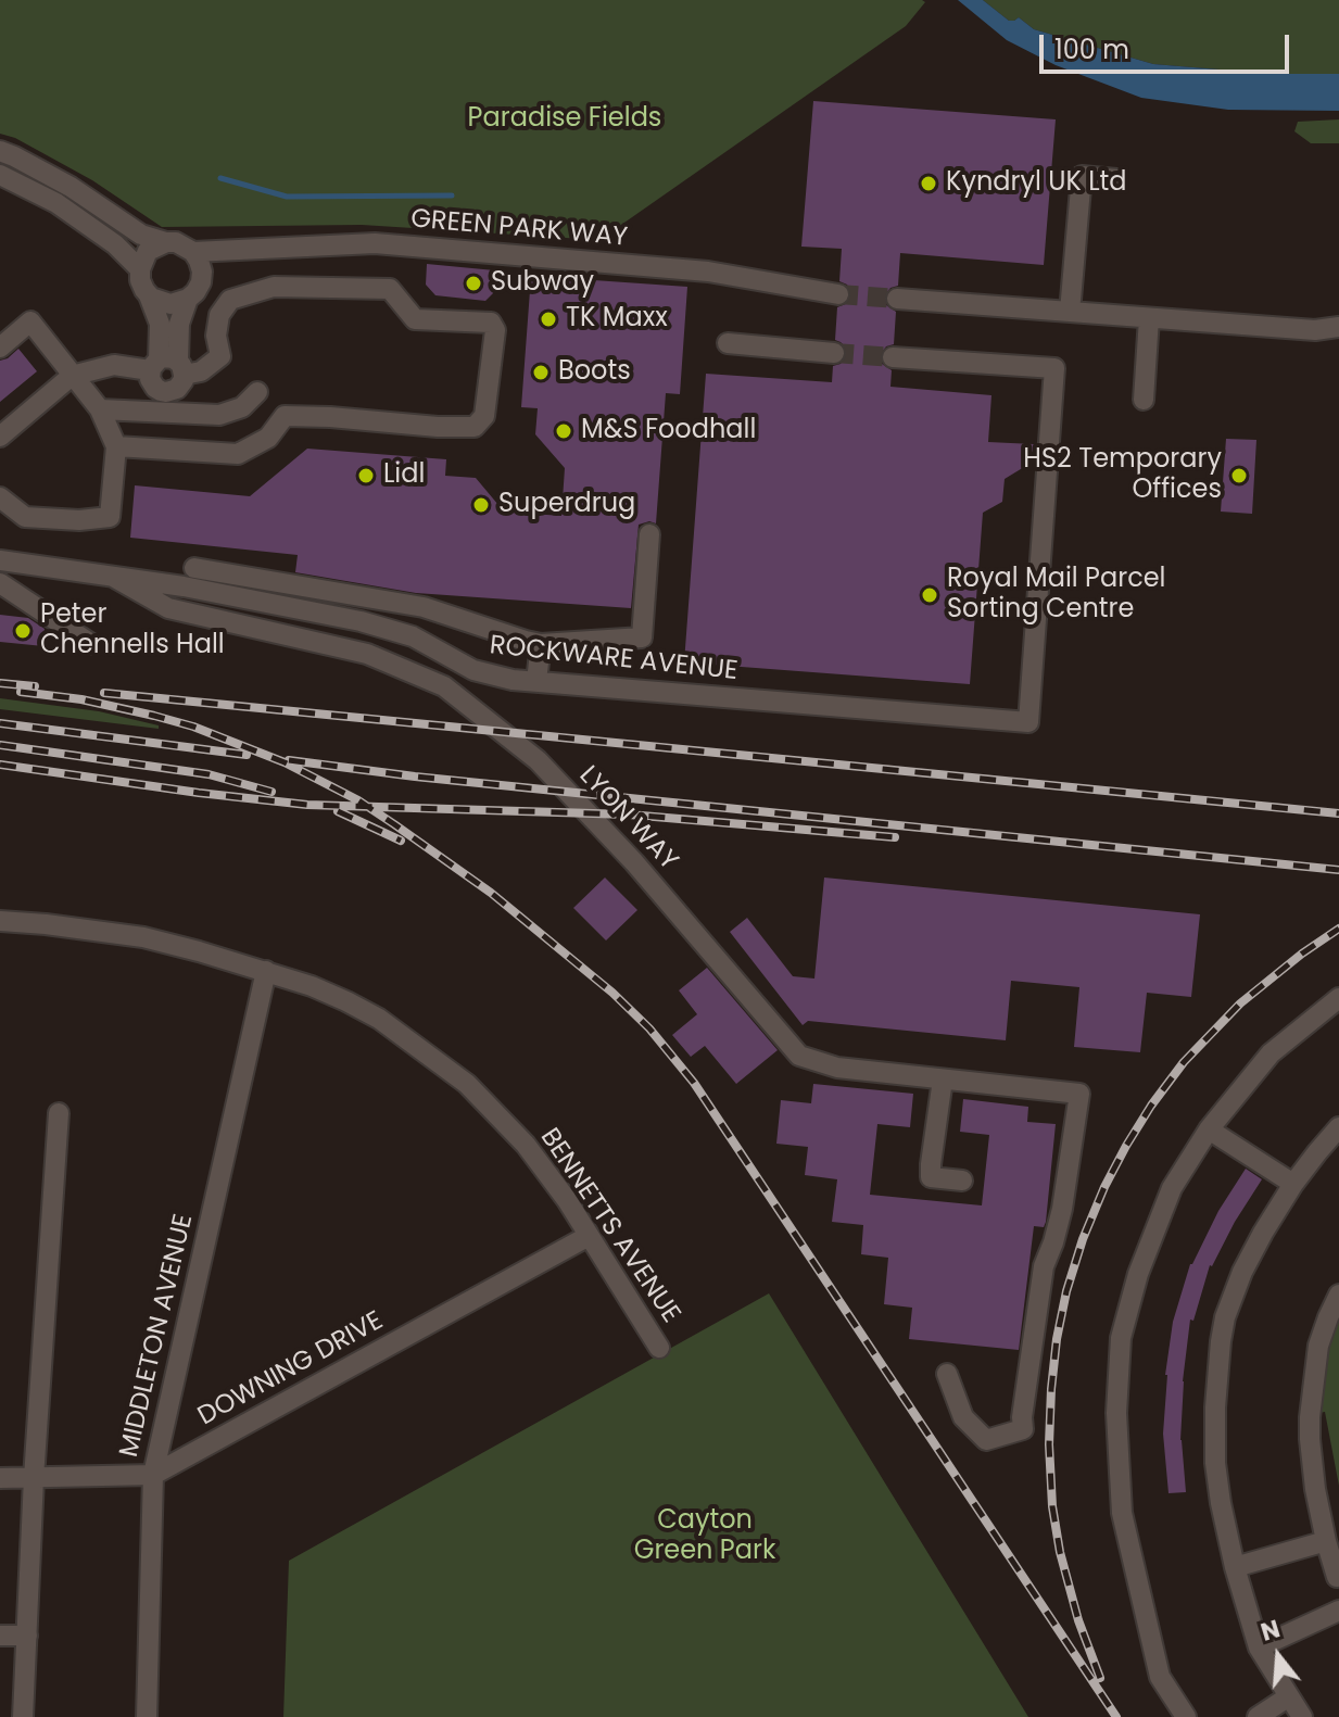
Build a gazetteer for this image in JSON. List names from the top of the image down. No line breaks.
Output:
{"streets":{"street":["GREEN PARK WAY","ROCKWARE AVENUE","LYON WAY","BENNETTS AVENUE","MIDDLETON AVENUE","DOWNING DRIVE"]},"crossings":[["ROCKWARE AVENUE","LYON WAY"],["BENNETTS AVENUE","MIDDLETON AVENUE"],["BENNETTS AVENUE","DOWNING DRIVE"],["MIDDLETON AVENUE","DOWNING DRIVE"]],"parks":["Paradise Fields","Cayton Green Park"],"places":["Kyndryl UK Ltd","Subway","TK Maxx","Boots","M&S Foodhall","Lidl","HS2 Temporary Offices","Superdrug","Royal Mail Parcel Sorting Centre","Peter Chennells Hall"],"scale_bar":"100 m","north":"top"}
